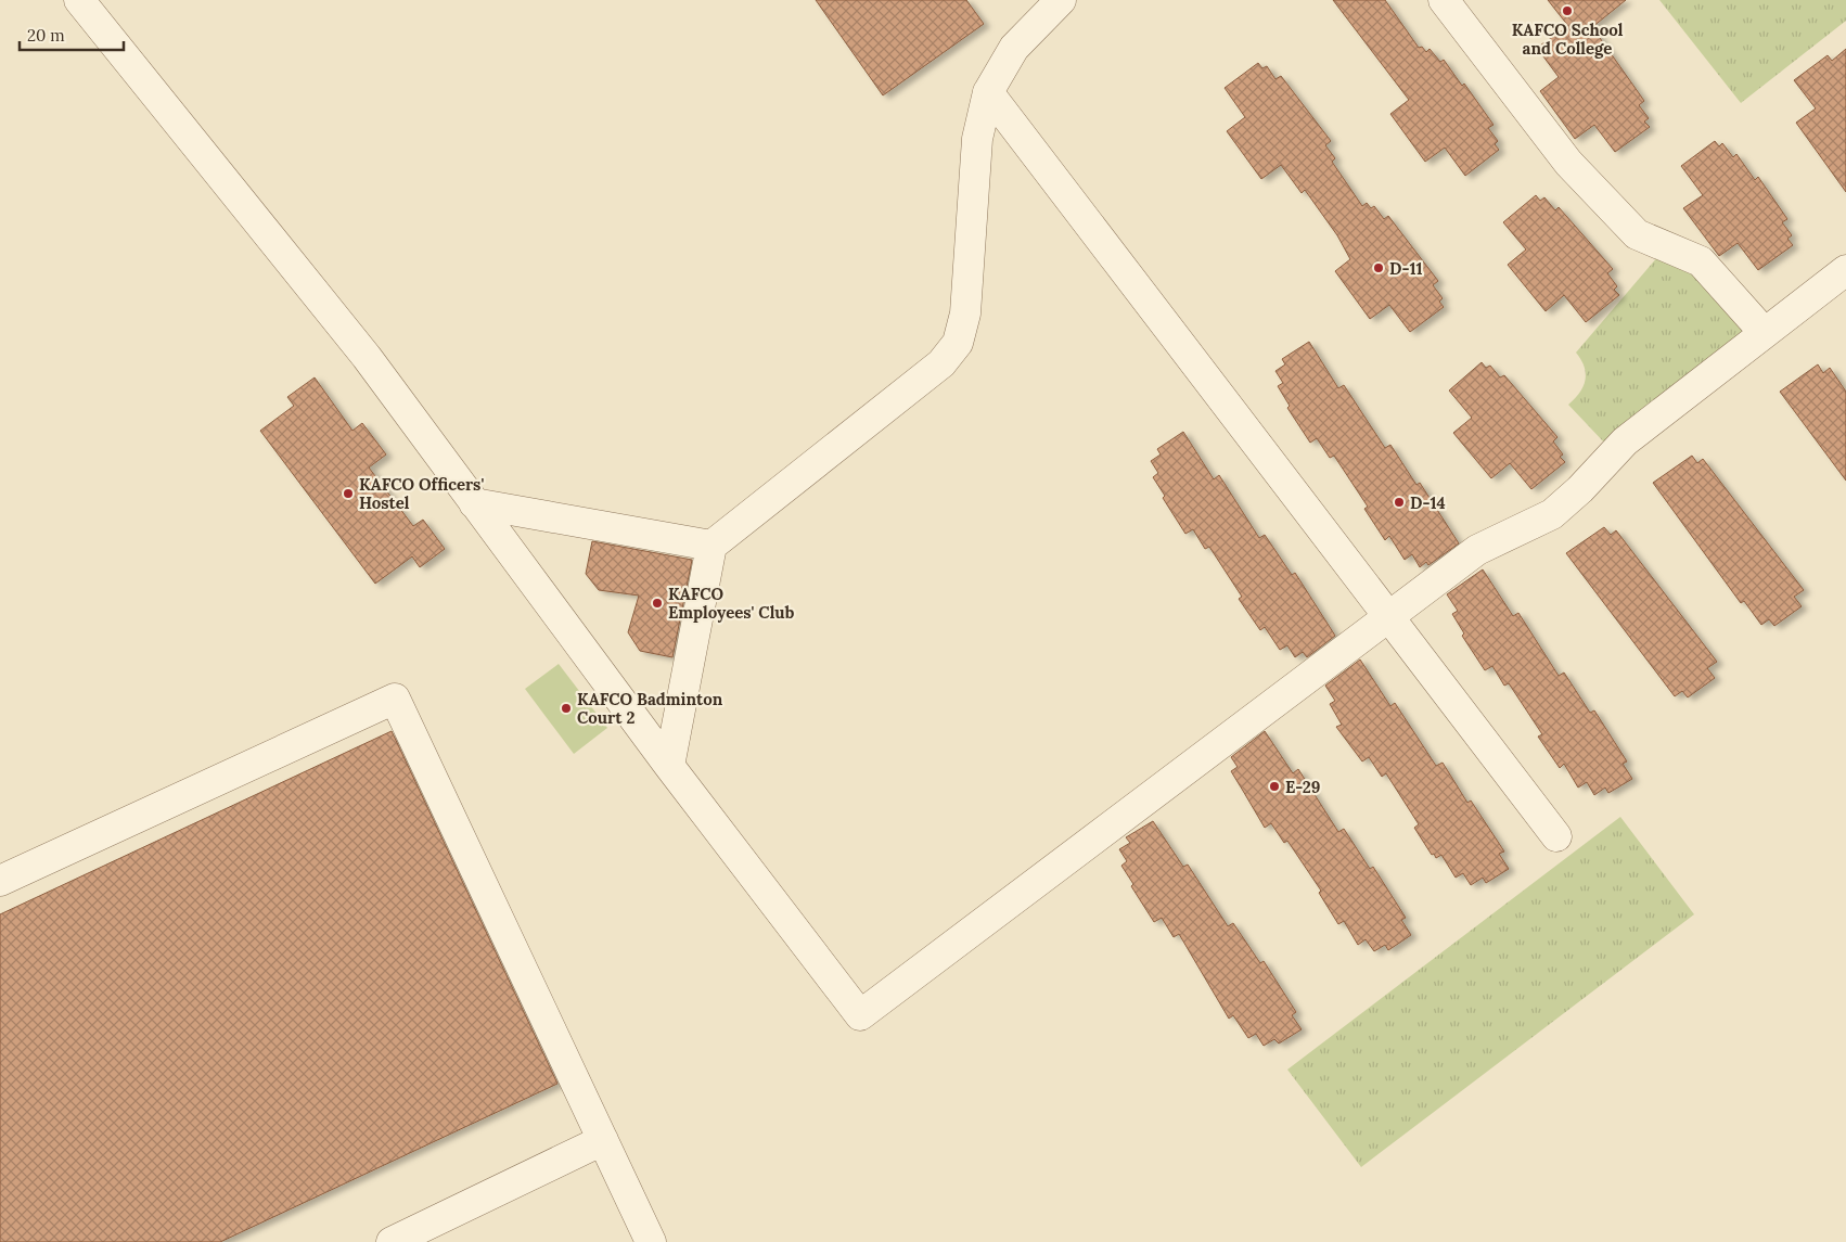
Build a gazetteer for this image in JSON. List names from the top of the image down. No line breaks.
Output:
{"places":["KAFCO School and College","D-11","KAFCO Officers' Hostel","D-14","KAFCO Employees' Club","KAFCO Badminton Court 2","E-29"],"scale_bar":"20 m"}
